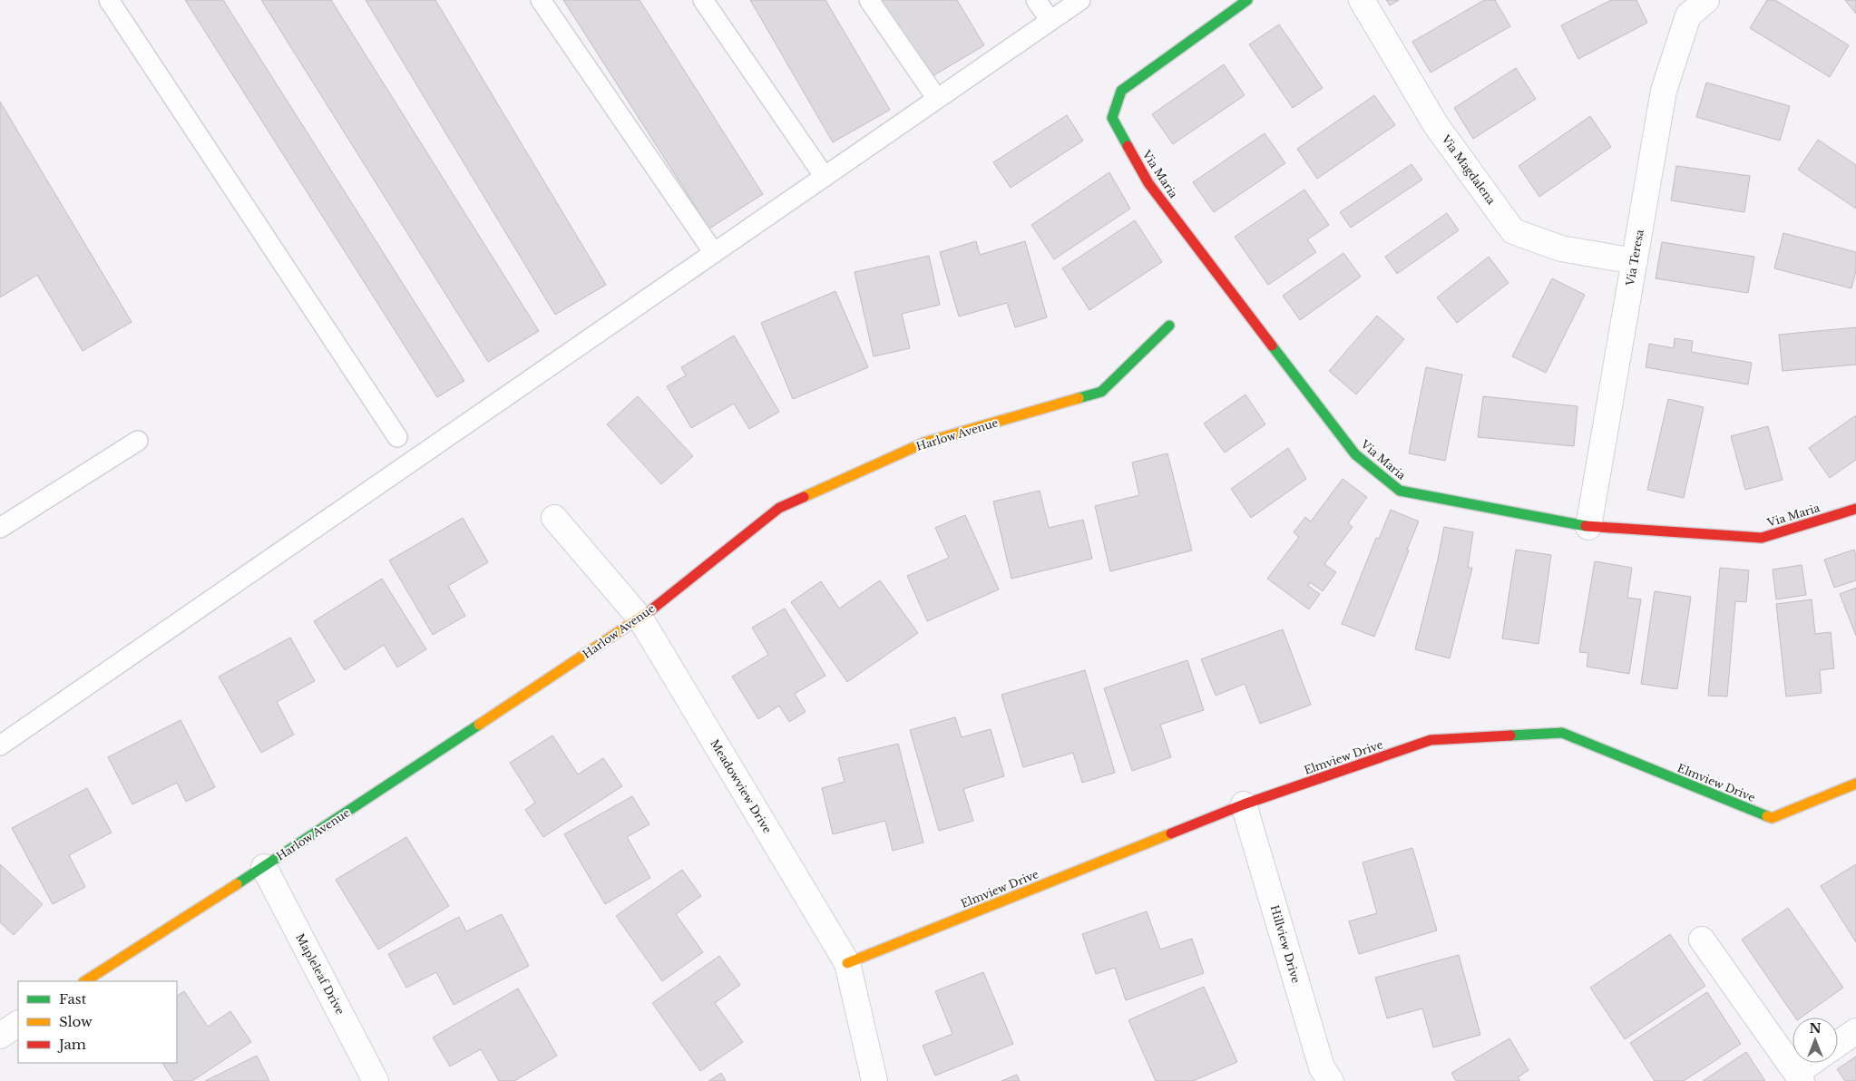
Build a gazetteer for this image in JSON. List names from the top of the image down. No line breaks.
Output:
{"streets":{"street":["Via Magdalena","Via Maria","Via Teresa","Harlow Avenue","Elmview Drive","Meadowview Drive","Hillview Drive","Mapleleaf Drive"]},"crossings":[["Via Magdalena","Via Teresa"],["Via Maria","Via Teresa"],["Harlow Avenue","Meadowview Drive"],["Harlow Avenue","Mapleleaf Drive"],["Elmview Drive","Meadowview Drive"],["Elmview Drive","Hillview Drive"]],"legend":["Fast","Slow","Jam"],"north":"top"}
